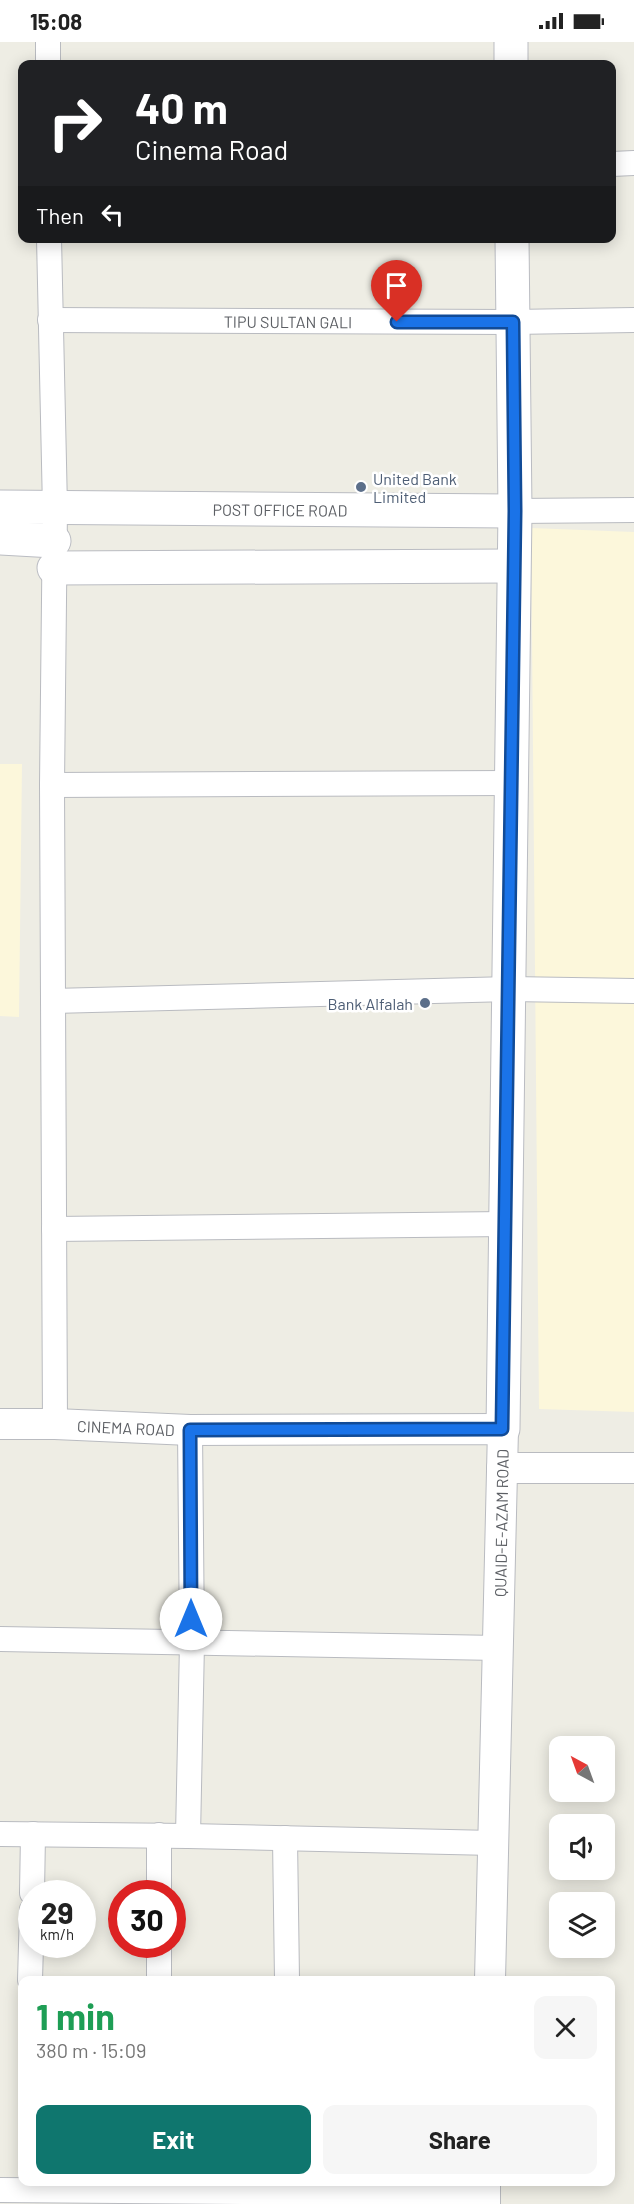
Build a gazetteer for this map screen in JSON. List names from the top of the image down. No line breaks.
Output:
{"streets":{"main road":["POST OFFICE ROAD","QUAID-E-AZAM ROAD"],"street":["TIPU SULTAN GALI","CINEMA ROAD"]},"crossings":[["TIPU SULTAN GALI","QUAID-E-AZAM ROAD"],["POST OFFICE ROAD","QUAID-E-AZAM ROAD"],["CINEMA ROAD","QUAID-E-AZAM ROAD"]],"places":["United Bank Limited","Bank Alfalah"],"north":"top left","page":{"status":"15:08","turn":["40 m","Cinema Road"],"then":"Then","speed":"29 km/h","limit":"30","heading":["1 min","380 m · 15:09"],"buttons":["Exit","Share"]}}
